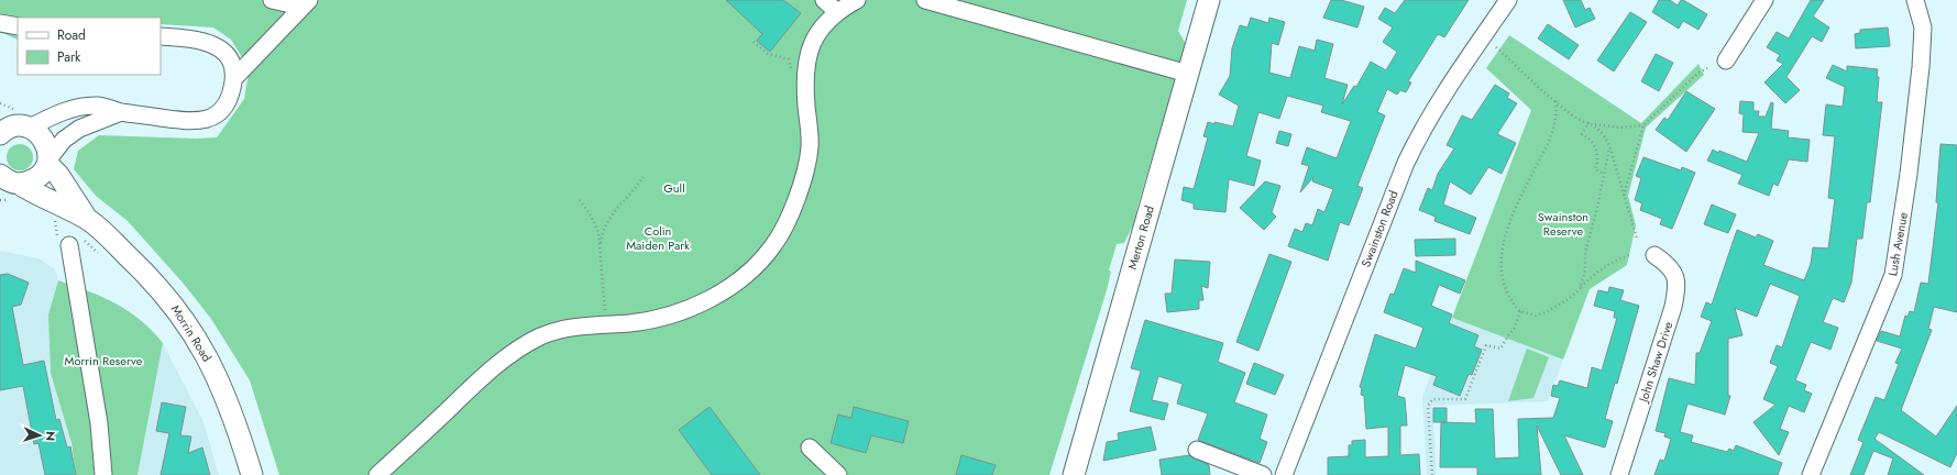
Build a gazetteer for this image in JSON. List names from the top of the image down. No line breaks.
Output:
{"streets":{"main road":["Merton Road","Morrin Road"],"street":["Swainston Road","Lush Avenue","John Shaw Drive"]},"parks":["Gull","Swainston Reserve","Colin Maiden Park","Morrin Reserve"],"legend":["Road","Park"],"north":"right"}
